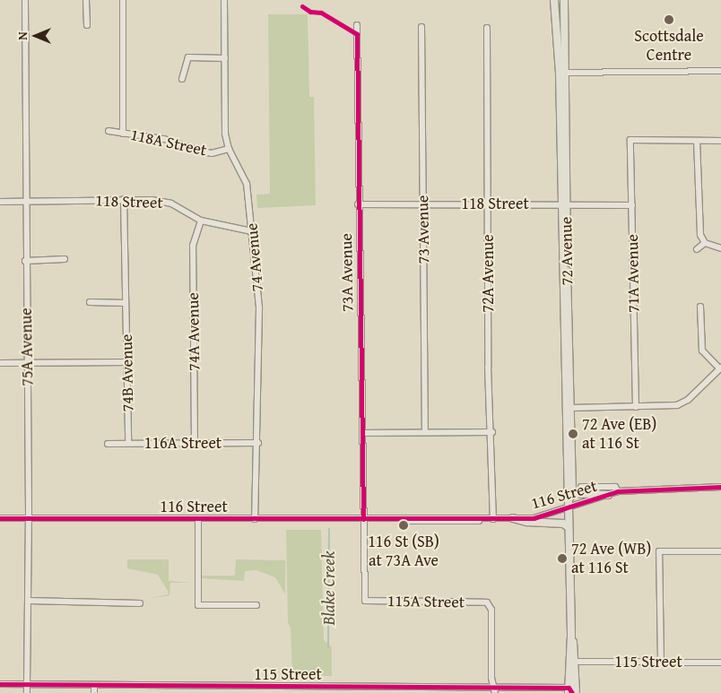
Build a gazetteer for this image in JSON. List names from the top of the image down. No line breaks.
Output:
{"streets":{"main road":["72 Avenue"],"street":["118A Street","118 Street","73 Avenue","74 Avenue","73A Avenue","72A Avenue","71A Avenue","74A Avenue","75A Avenue","74B Avenue","116A Street","116 Street","115A Street","115 Street"]},"crossings":[["118A Street","74 Avenue"],["118 Street","73 Avenue"],["118 Street","72 Avenue"],["118 Street","74 Avenue"],["118 Street","73A Avenue"],["118 Street","72A Avenue"],["118 Street","71A Avenue"],["118 Street","74A Avenue"],["118 Street","75A Avenue"],["118 Street","74B Avenue"],["72 Avenue","116 Street"],["72 Avenue","115 Street"],["74 Avenue","116A Street"],["74 Avenue","116 Street"],["73A Avenue","116 Street"],["73A Avenue","115A Street"],["72A Avenue","116 Street"],["74A Avenue","116A Street"],["75A Avenue","116 Street"],["75A Avenue","115 Street"],["74B Avenue","116A Street"],["115A Street","115 Street"]],"water":["Blake Creek"],"places":["Scottsdale Centre","72 Ave (EB) at 116 St","116 St (SB) at 73A Ave","72 Ave (WB) at 116 St"],"north":"left"}
